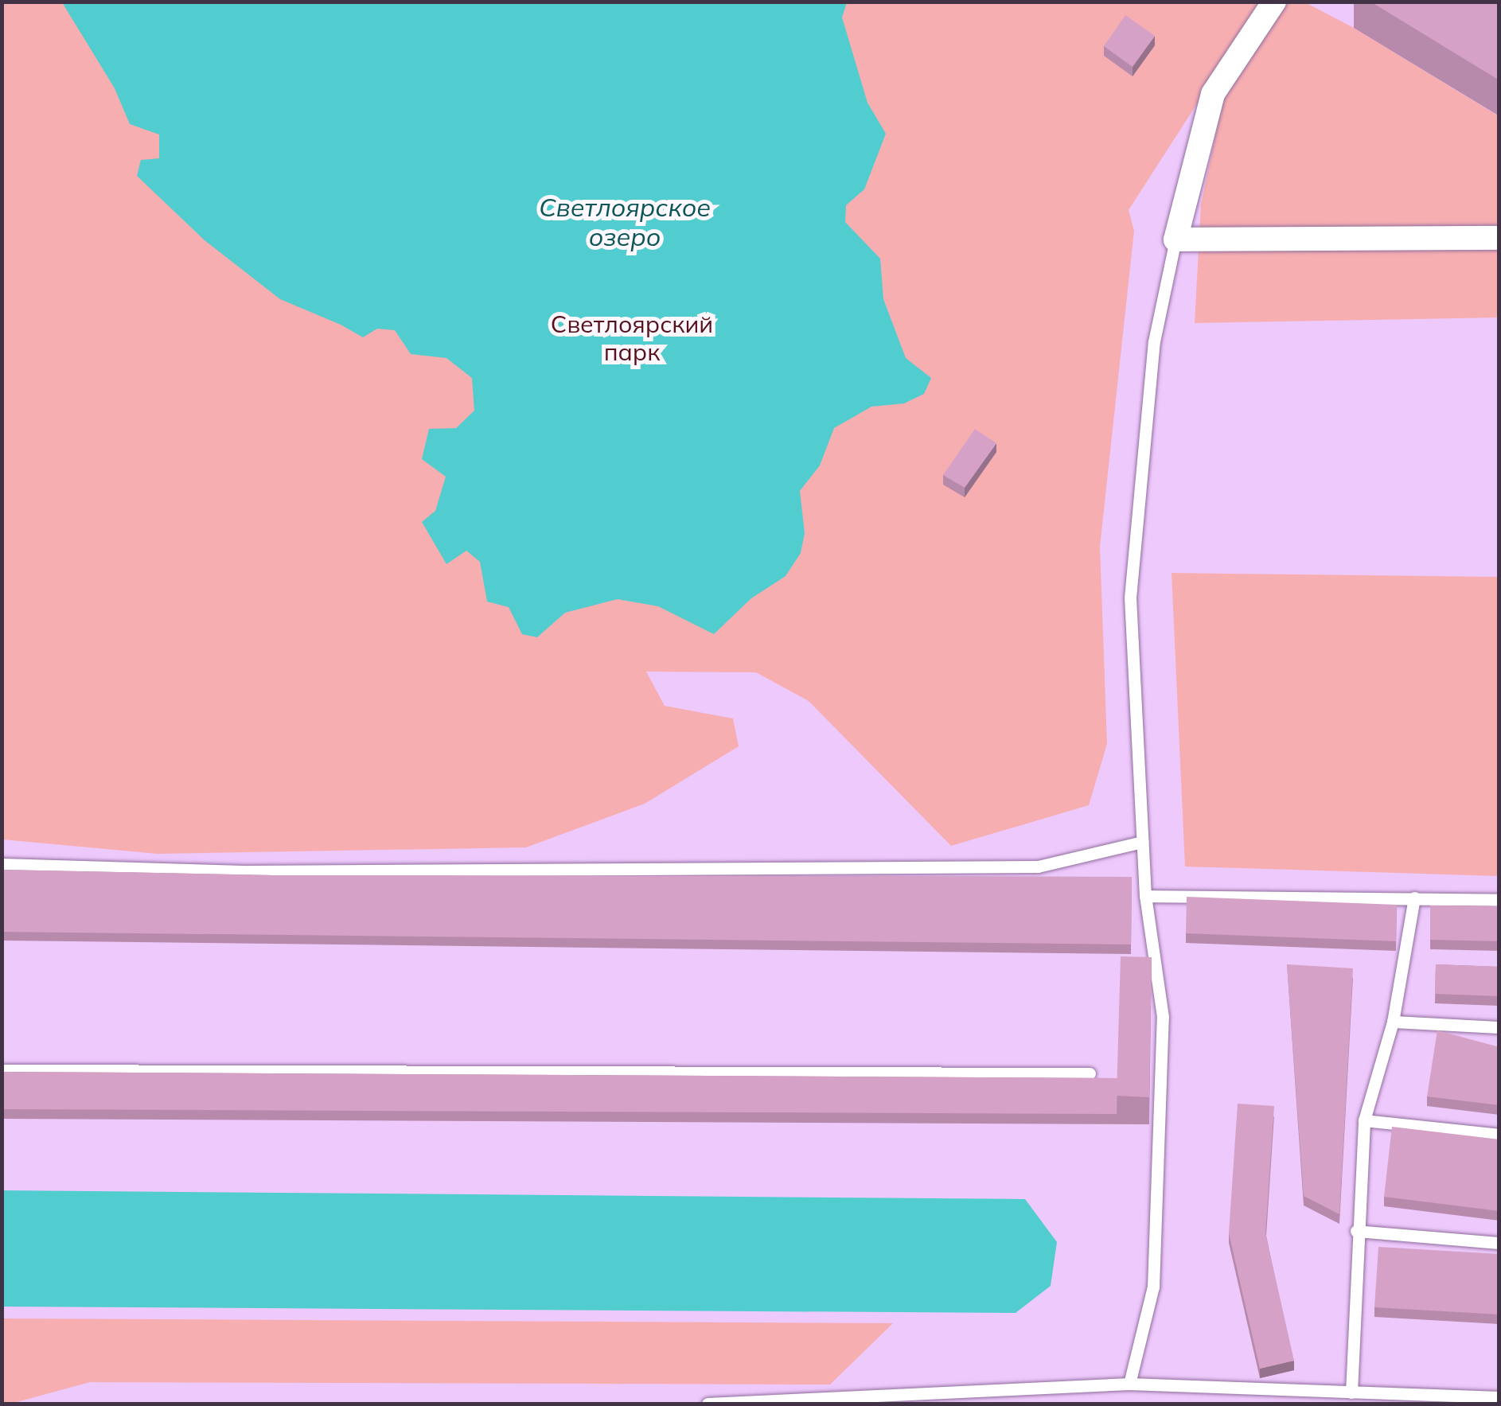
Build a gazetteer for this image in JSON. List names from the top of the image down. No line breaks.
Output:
{"water":["Светлоярское озеро"],"parks":["Светлоярский парк"]}
